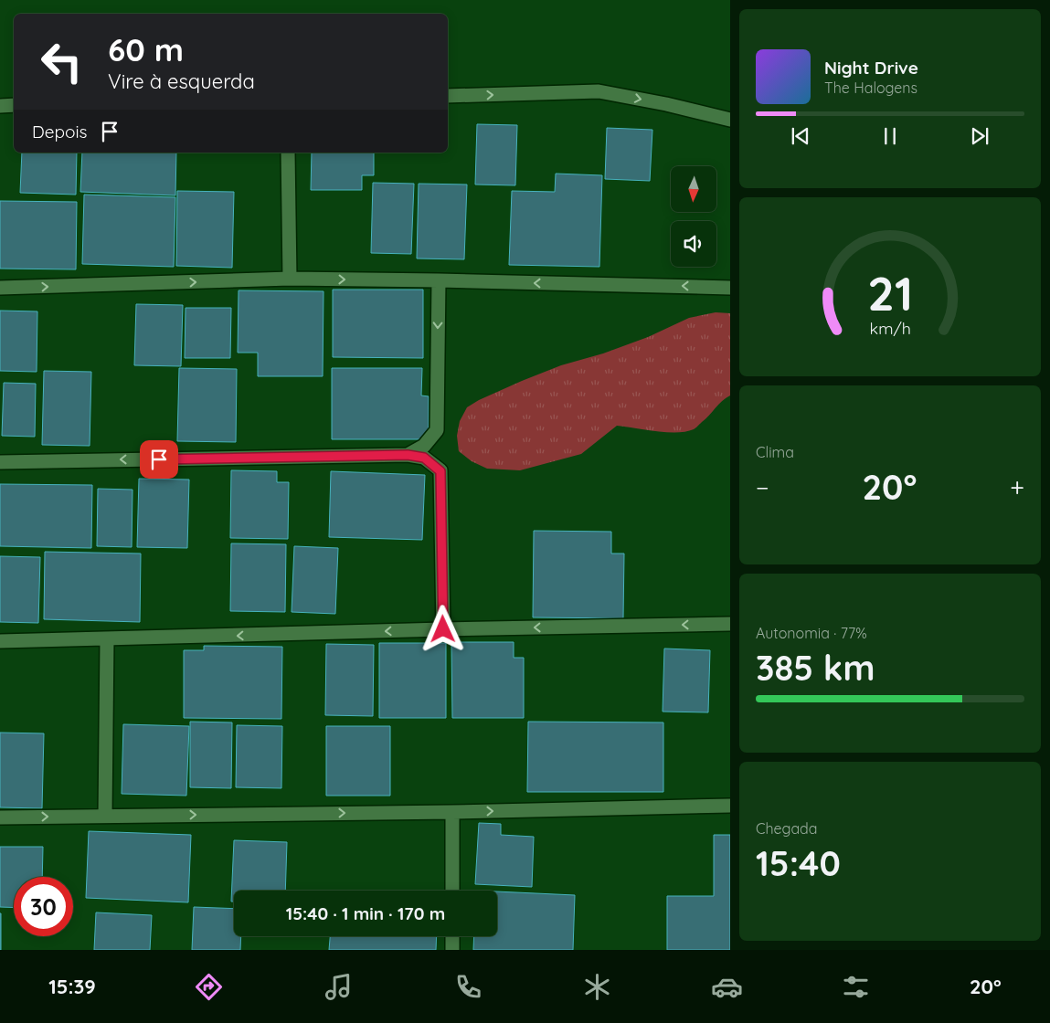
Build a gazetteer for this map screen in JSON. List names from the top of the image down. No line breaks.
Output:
{"north":"bottom","page":{"turn":["60 m","Vire à esquerda"],"song":["Night Drive","The Halogens"],"then":"Depois","tile":["Clima",["Autonomia · 77%","385 km"],["Chegada","15:40"]],"heat":["−","20°","+"],"limit":"30","trip":"15:40 · 1 min · 170 m","tabs":["15:39","20°"],"gauge":["21","km/h"]}}
